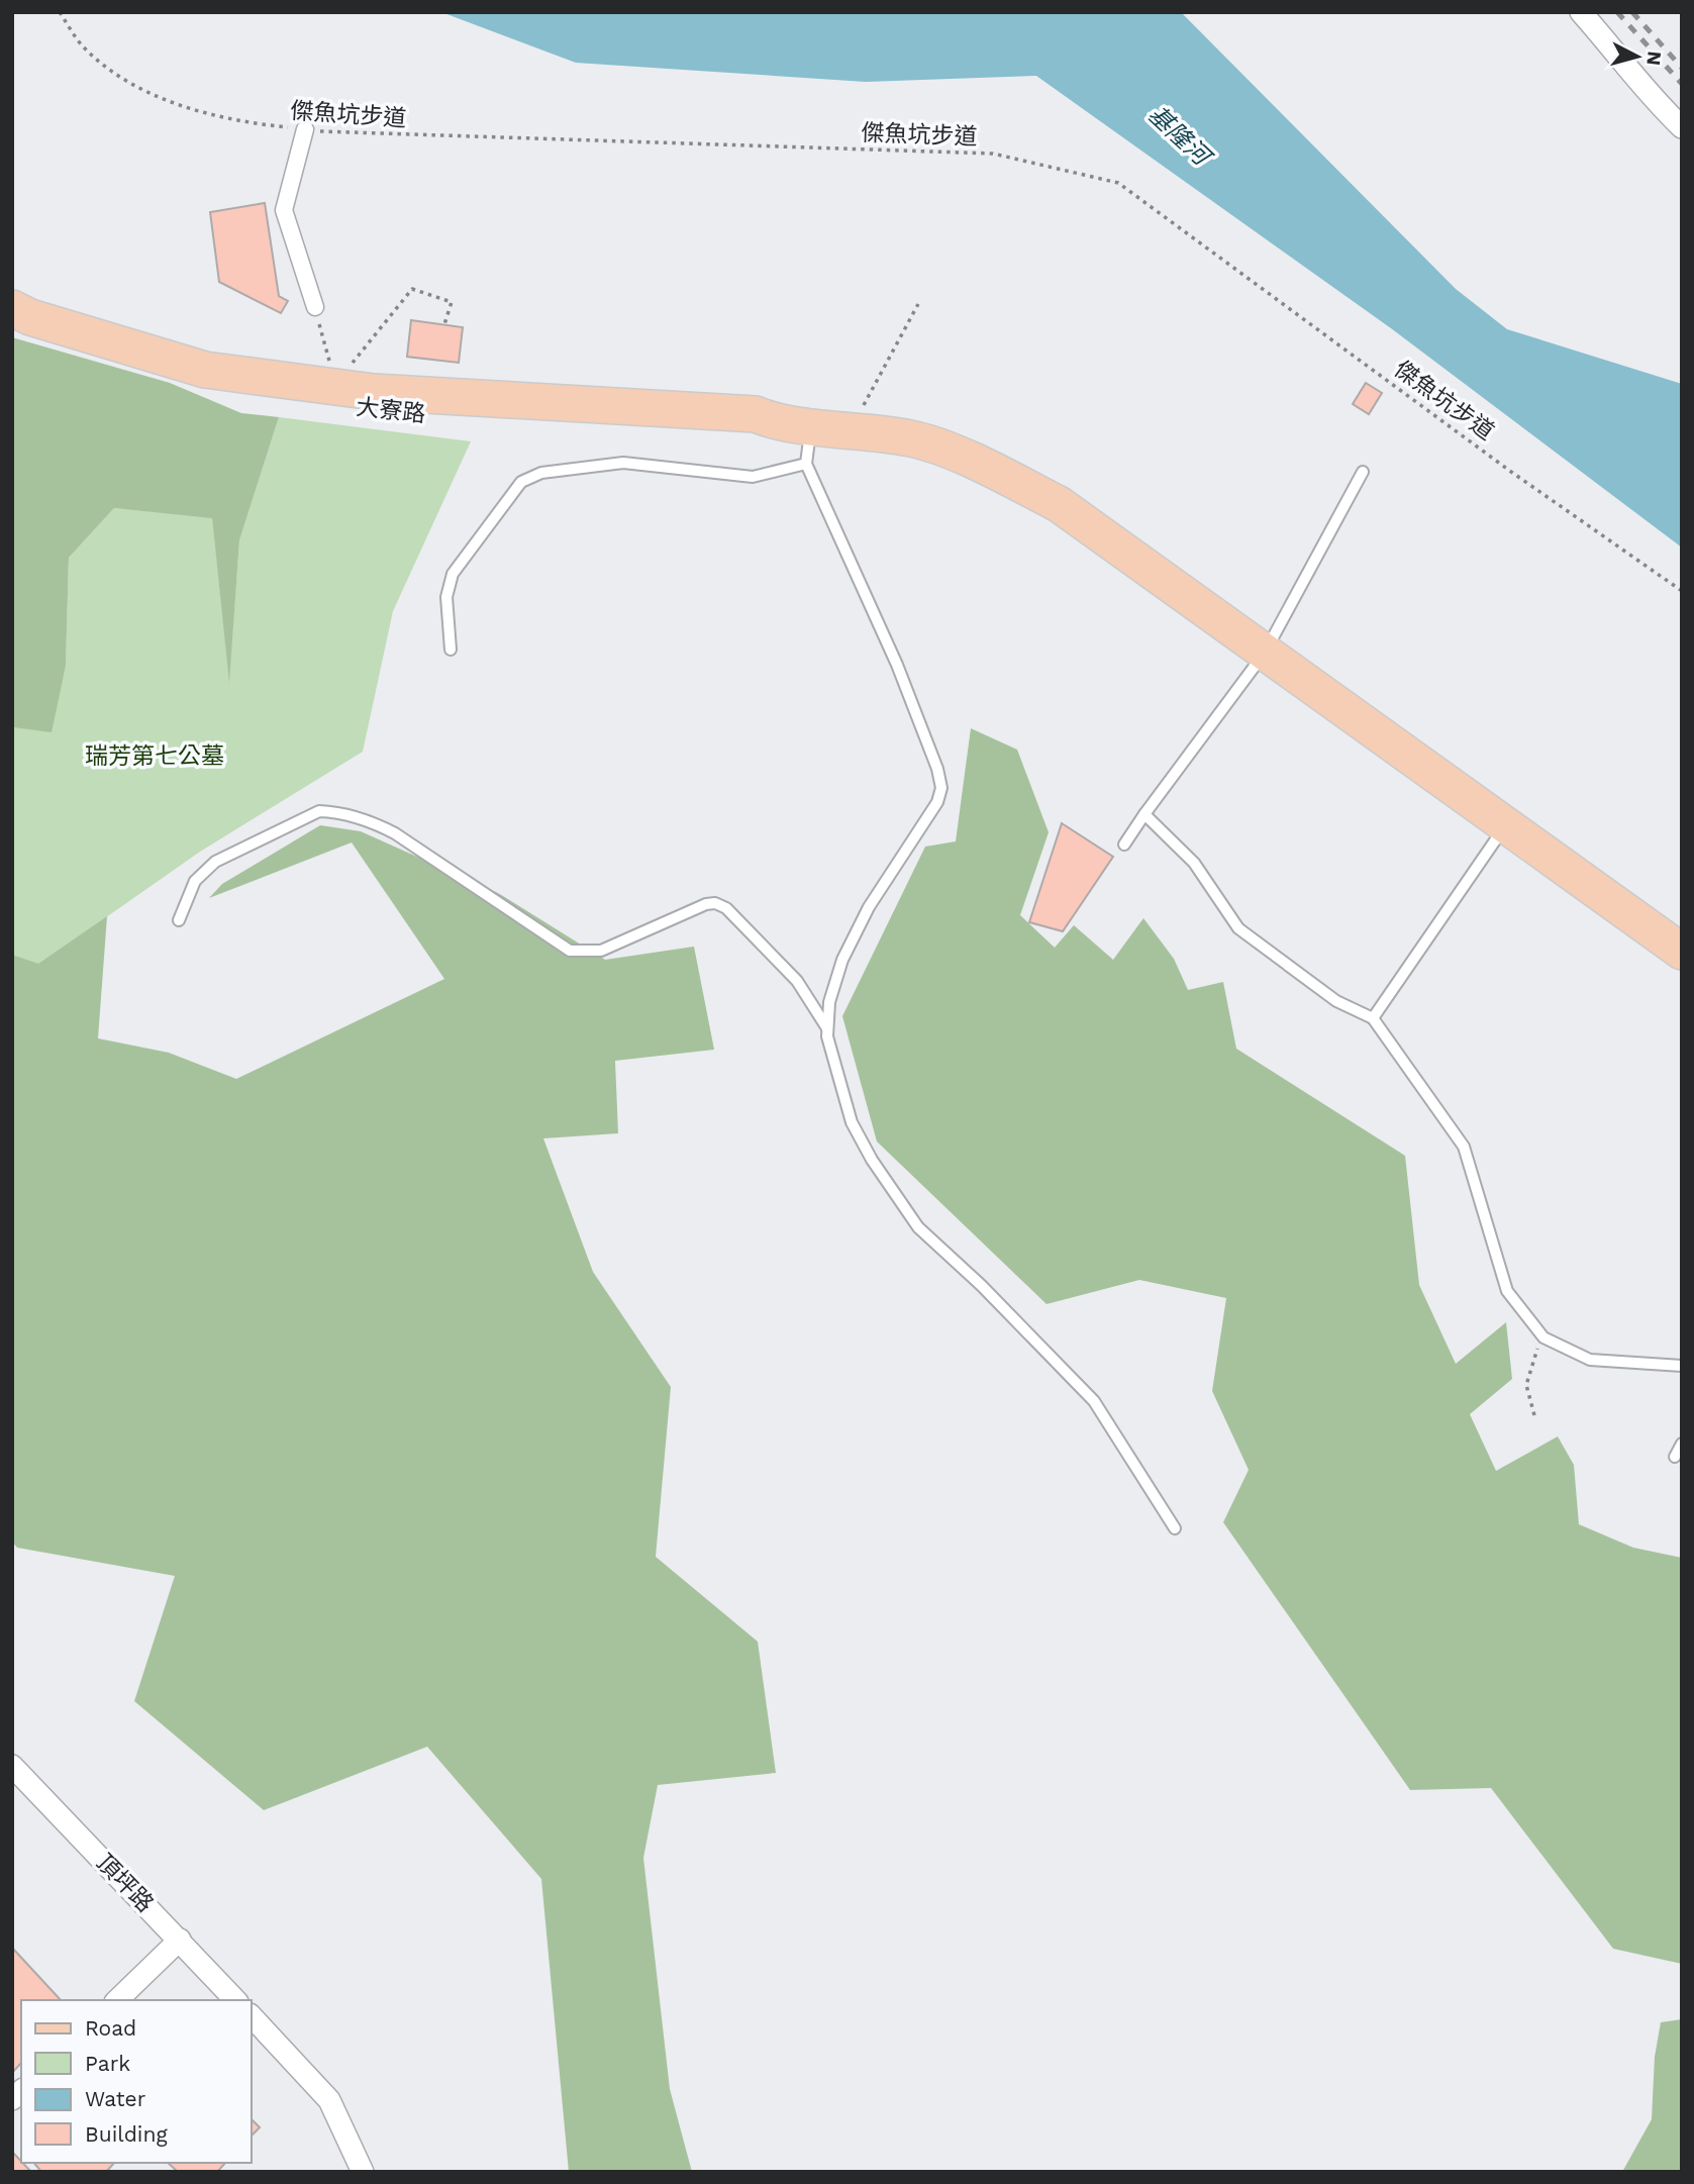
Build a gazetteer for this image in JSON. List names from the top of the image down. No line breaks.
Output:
{"streets":{"main road":["大寮路"],"street":["頂坪路"],"path":["傑魚坑步道"]},"water":["基隆河"],"parks":["瑞芳第七公墓"],"legend":["Road","Park","Water","Building"],"north":"right"}
